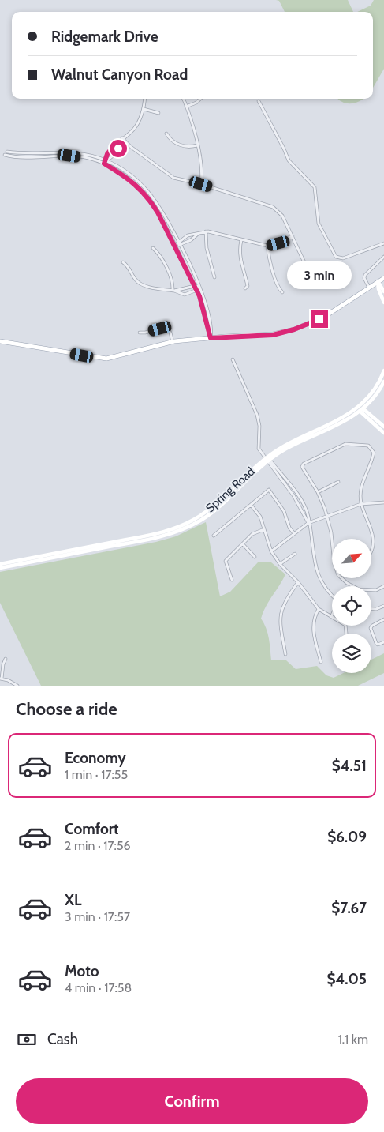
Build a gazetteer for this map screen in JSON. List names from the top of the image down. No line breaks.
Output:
{"streets":{"main road":["Spring Road"]},"north":"top right","page":{"banner":["Ridgemark Drive","Walnut Canyon Road"],"bubble":"3 min","heading":"Choose a ride","list":[{"name":"Economy","note":"1 min · 17:55","value":"$4.51"},{"name":"Comfort","note":"2 min · 17:56","value":"$6.09"},{"name":"XL","note":"3 min · 17:57","value":"$7.67"},{"name":"Moto","note":"4 min · 17:58","value":"$4.05"}],"pay":["Cash","1.1 km"],"buttons":"Confirm"}}
